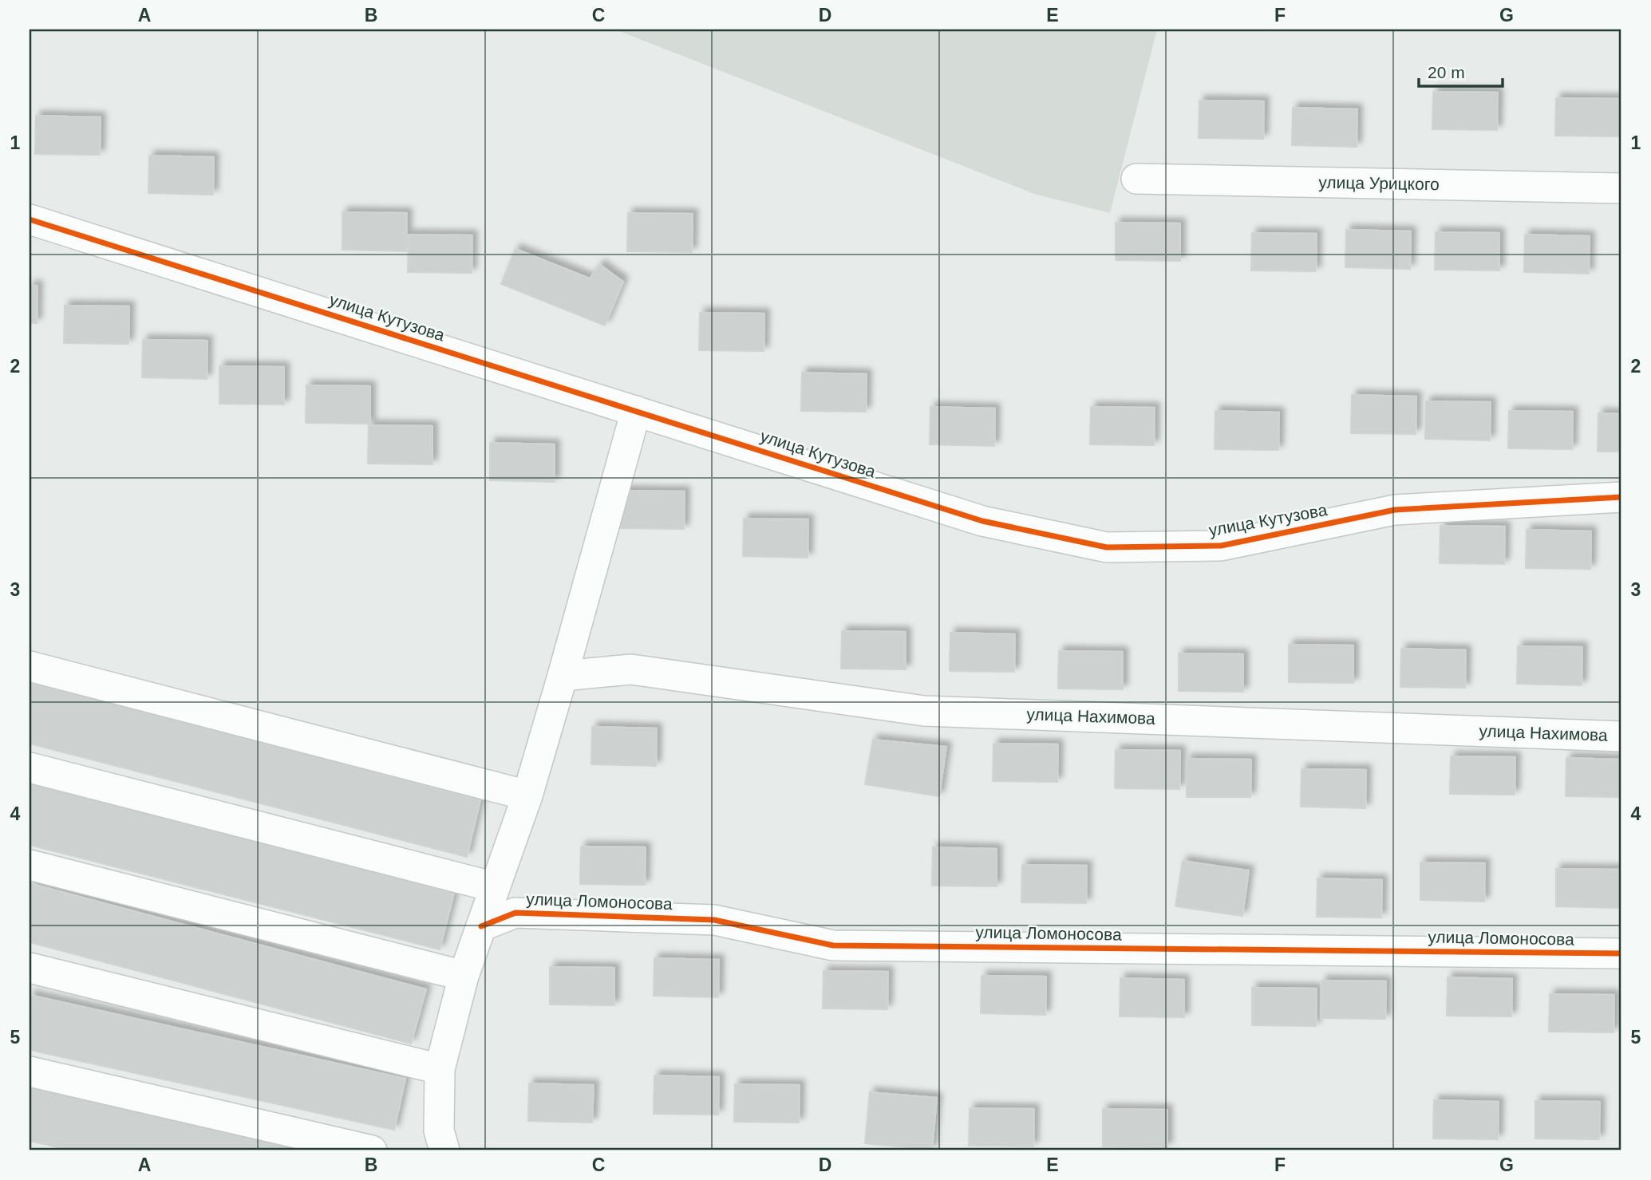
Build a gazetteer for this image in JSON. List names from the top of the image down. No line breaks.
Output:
{"streets":{"street":["улица Урицкого","улица Кутузова","улица Нахимова","улица Ломоносова"]},"scale_bar":"20 m","grid":{"columns":["A","B","C","D","E","F","G"],"rows":["1","2","3","4","5"]}}
